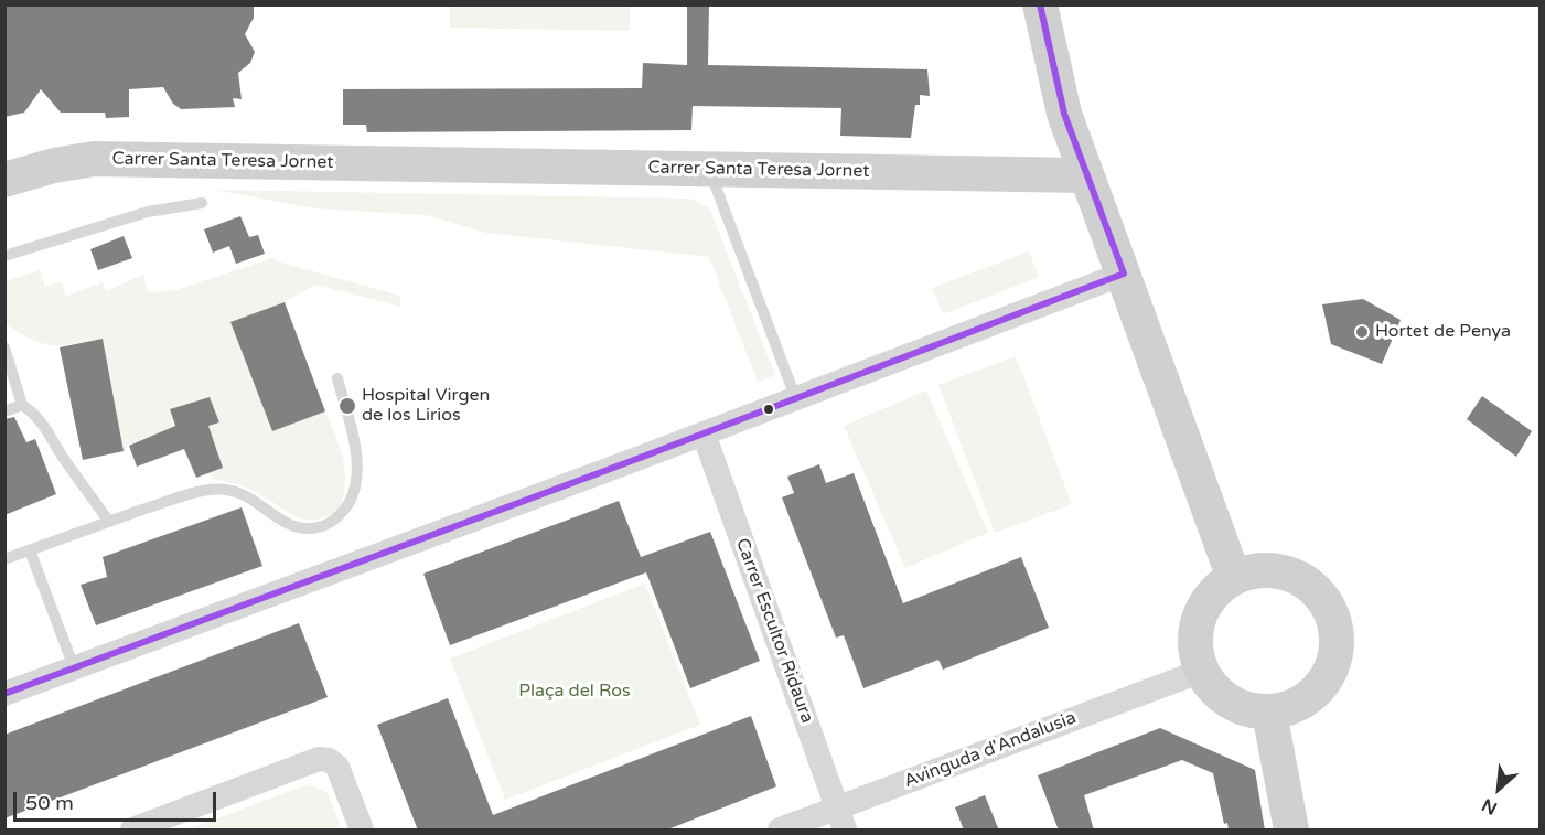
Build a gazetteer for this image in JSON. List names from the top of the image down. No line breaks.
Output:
{"streets":{"street":["Carrer Santa Teresa Jornet","Carrer Escultor Ridaura","Avinguda d'Andalusia"]},"crossings":[["Carrer Escultor Ridaura","Avinguda d'Andalusia"]],"parks":["Plaça del Ros"],"places":["Hortet de Penya","Hospital Virgen de los Lirios"],"scale_bar":"50 m","north":"bottom left"}
